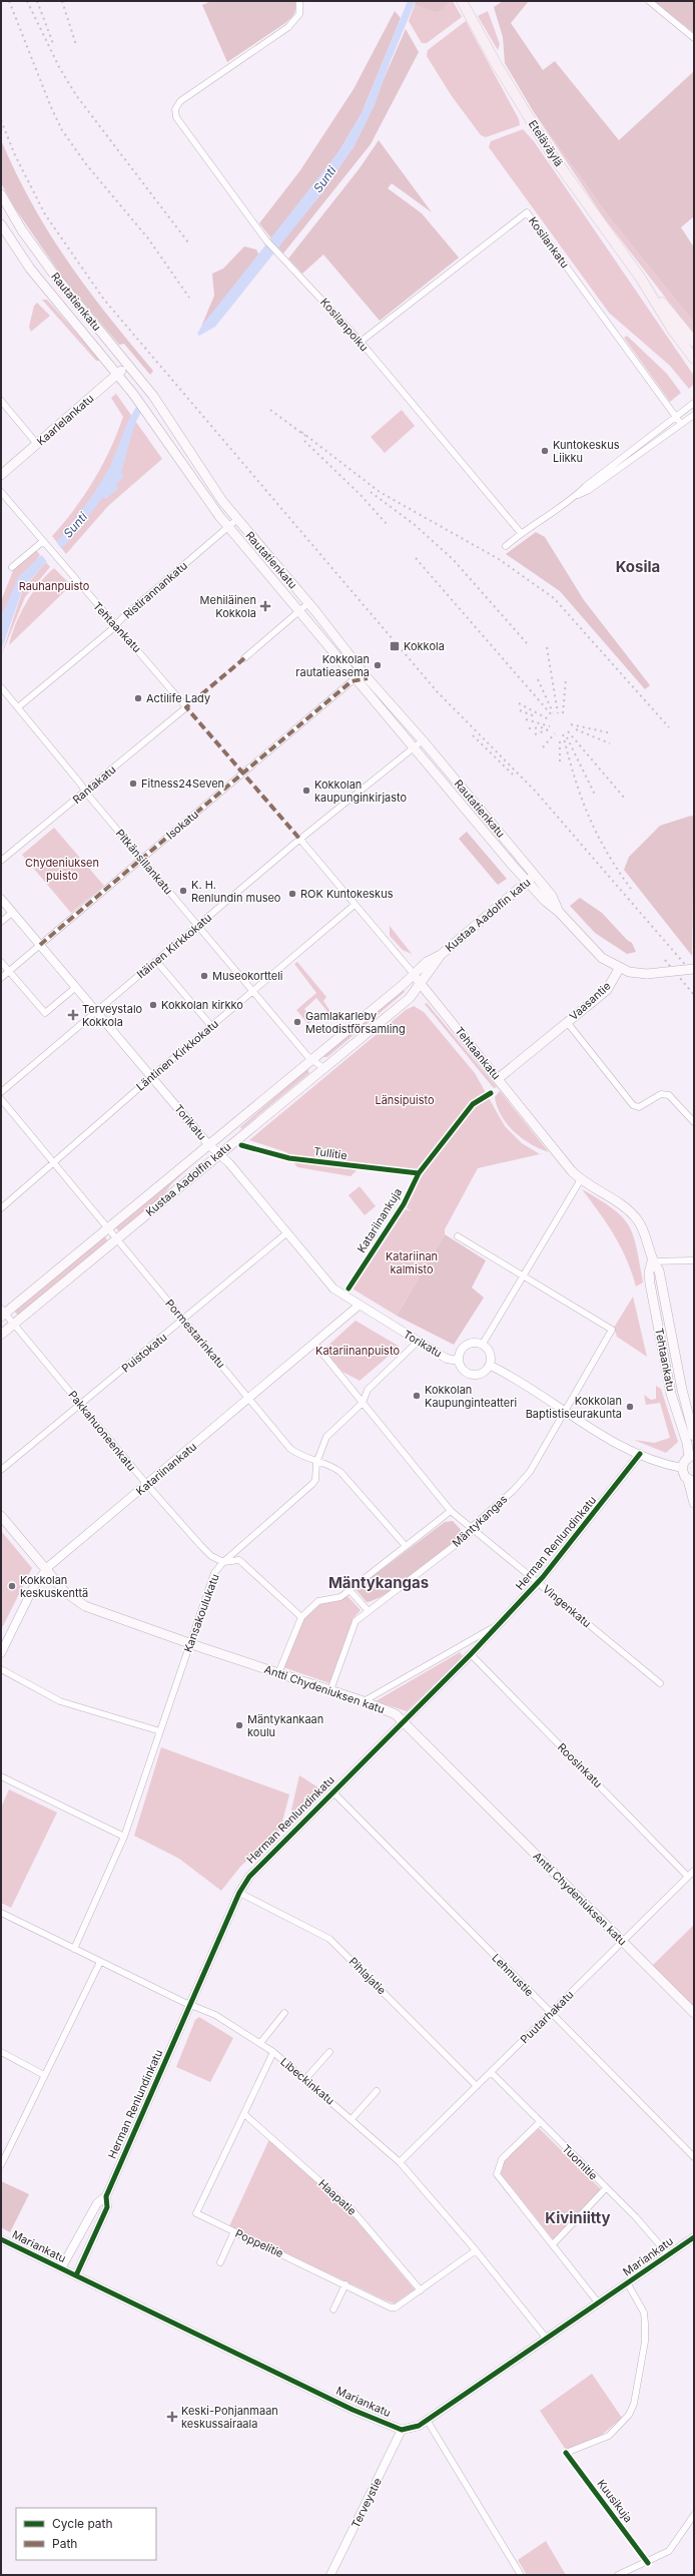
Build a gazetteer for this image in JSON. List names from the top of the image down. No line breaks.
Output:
{"streets":{"highway":["Eteläväylä"],"main road":["Rautatienkatu","Kaarlelankatu","Tehtaankatu","Kustaa Aadolfin katu","Vaasantie","Antti Chydeniuksen katu"],"street":["Kosilankatu","Kosilanpolku","Ristirannankatu","Rantakatu","Isokatu","Pitkänsillankatu","Itäinen Kirkkokatu","Läntinen Kirkkokatu","Torikatu","Pormestarinkatu","Puistokatu","Pakkahuoneenkatu","Katariinankatu","Mäntykangas","Herman Renlundinkatu","Vingenkatu","Kansakoulukatu","Roosinkatu","Lehmustie","Pihlajatie","Puutarhakatu","Libeckinkatu","Tuomitie","Haapatie","Poppelitie","Mariankatu","Terveystie"],"cycle path":["Tullitie","Katariinankuja","Kuusikuja"]},"crossings":[["Kosilankatu","Kosilanpolku"],["Rautatienkatu","Kaarlelankatu"],["Rautatienkatu","Ristirannankatu"],["Rautatienkatu","Isokatu"],["Rautatienkatu","Kustaa Aadolfin katu"],["Rautatienkatu","Itäinen Kirkkokatu"],["Rautatienkatu","Vaasantie"],["Ristirannankatu","Tehtaankatu"],["Ristirannankatu","Pitkänsillankatu"],["Tehtaankatu","Rantakatu"],["Tehtaankatu","Kustaa Aadolfin katu"],["Tehtaankatu","Itäinen Kirkkokatu"],["Tehtaankatu","Vaasantie"],["Tehtaankatu","Läntinen Kirkkokatu"],["Rantakatu","Pitkänsillankatu"],["Isokatu","Pitkänsillankatu"],["Isokatu","Torikatu"],["Pitkänsillankatu","Kustaa Aadolfin katu"],["Pitkänsillankatu","Itäinen Kirkkokatu"],["Pitkänsillankatu","Läntinen Kirkkokatu"],["Kustaa Aadolfin katu","Torikatu"],["Kustaa Aadolfin katu","Pormestarinkatu"],["Kustaa Aadolfin katu","Pakkahuoneenkatu"],["Itäinen Kirkkokatu","Torikatu"],["Läntinen Kirkkokatu","Torikatu"],["Läntinen Kirkkokatu","Pormestarinkatu"],["Torikatu","Puistokatu"],["Torikatu","Katariinankatu"],["Torikatu","Kansakoulukatu"],["Pormestarinkatu","Puistokatu"],["Pormestarinkatu","Katariinankatu"],["Pormestarinkatu","Kansakoulukatu"],["Puistokatu","Pakkahuoneenkatu"],["Pakkahuoneenkatu","Katariinankatu"],["Pakkahuoneenkatu","Kansakoulukatu"],["Katariinankatu","Vingenkatu"],["Katariinankatu","Antti Chydeniuksen katu"],["Mäntykangas","Vingenkatu"],["Mäntykangas","Antti Chydeniuksen katu"],["Herman Renlundinkatu","Vingenkatu"],["Herman Renlundinkatu","Antti Chydeniuksen katu"],["Herman Renlundinkatu","Roosinkatu"],["Herman Renlundinkatu","Lehmustie"],["Herman Renlundinkatu","Pihlajatie"],["Herman Renlundinkatu","Libeckinkatu"],["Herman Renlundinkatu","Mariankatu"],["Vingenkatu","Kansakoulukatu"],["Kansakoulukatu","Antti Chydeniuksen katu"],["Kansakoulukatu","Libeckinkatu"],["Antti Chydeniuksen katu","Puutarhakatu"],["Roosinkatu","Puutarhakatu"],["Lehmustie","Puutarhakatu"],["Pihlajatie","Puutarhakatu"],["Puutarhakatu","Libeckinkatu"],["Puutarhakatu","Tuomitie"],["Libeckinkatu","Poppelitie"],["Libeckinkatu","Mariankatu"],["Tuomitie","Mariankatu"],["Haapatie","Poppelitie"],["Mariankatu","Terveystie"]],"districts":["Kosila","Mäntykangas","Kiviniitty"],"water":["Sunti"],"parks":["Rauhanpuisto","Chydeniuksen puisto","Länsipuisto","Katariinan kalmisto","Katariinanpuisto"],"places":{"other":["Kuntokeskus Liikku","Kokkolan rautatieasema","Actilife Lady","Fitness24Seven","Kokkolan kaupunginkirjasto","K. H. Renlundin museo","ROK Kuntokeskus","Museokortteli","Kokkolan kirkko","Gamlakarleby Metodistförsamling","Kokkolan Kaupunginteatteri","Kokkolan Baptistiseurakunta","Kokkolan keskuskenttä","Mäntykankaan koulu"],"health":["Mehiläinen Kokkola","Terveystalo Kokkola","Keski-Pohjanmaan keskussairaala"],"transit":["Kokkola"]},"legend":["Cycle path","Path"]}
